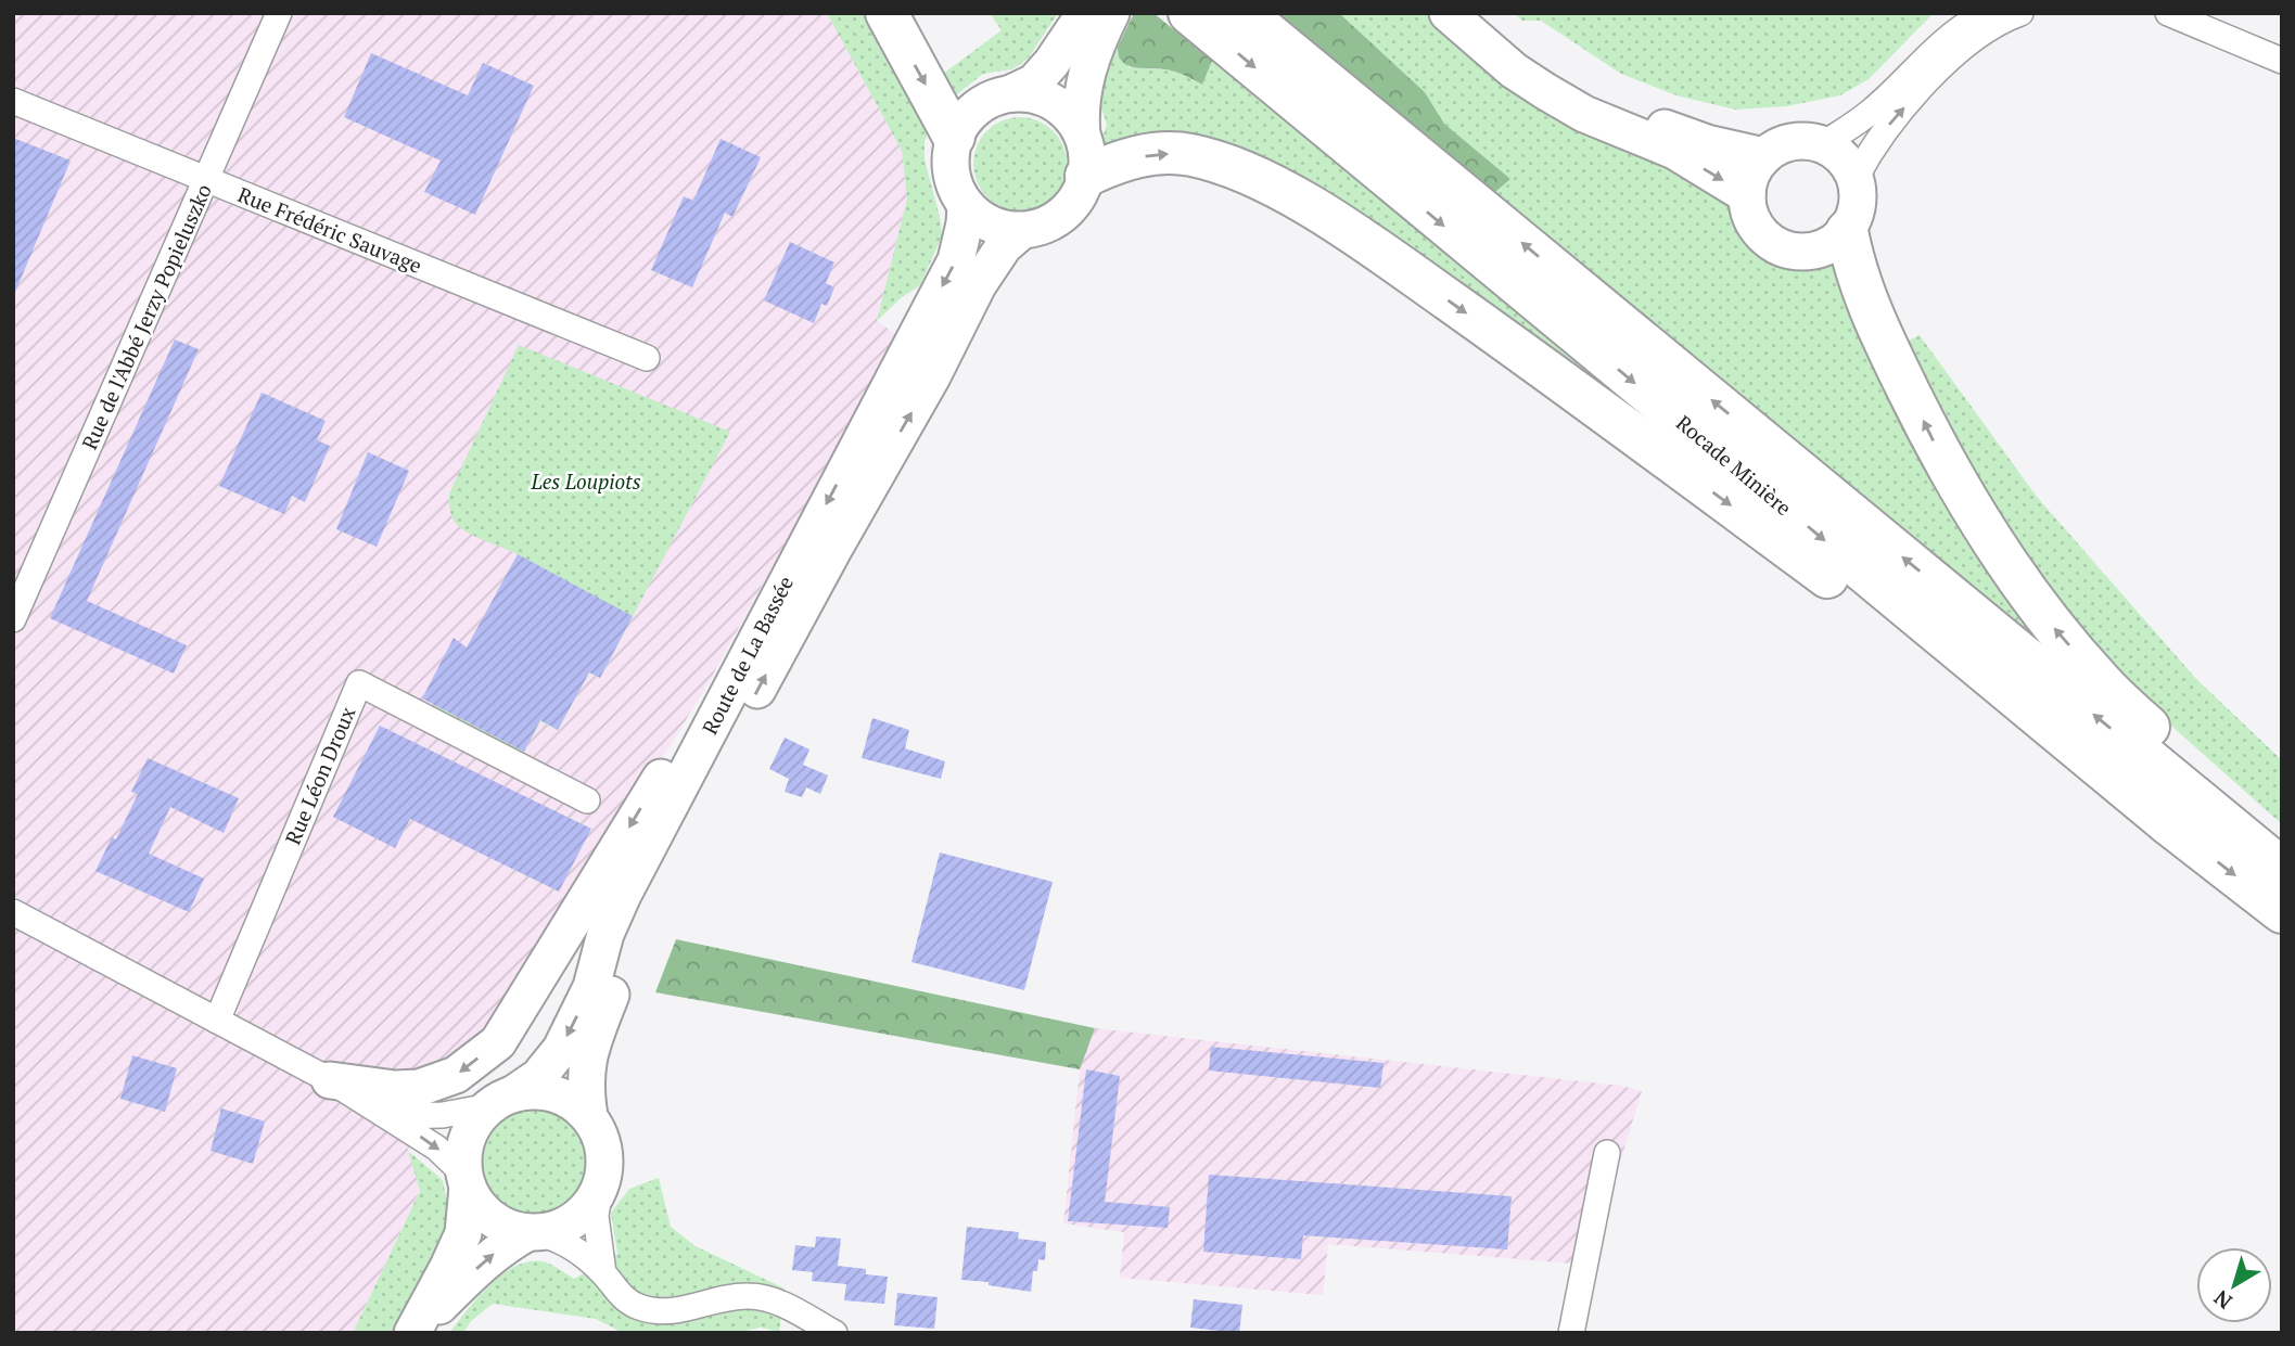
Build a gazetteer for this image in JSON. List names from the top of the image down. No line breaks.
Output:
{"streets":{"highway":["Rocade Minière"],"main road":["Route de La Bassée"],"street":["Rue Frédéric Sauvage","Rue de l'Abbé Jerzy Popieluszko","Rue Léon Droux"]},"crossings":[["Rue Frédéric Sauvage","Rue de l'Abbé Jerzy Popieluszko"]],"parks":["Les Loupiots"],"north":"bottom left"}
